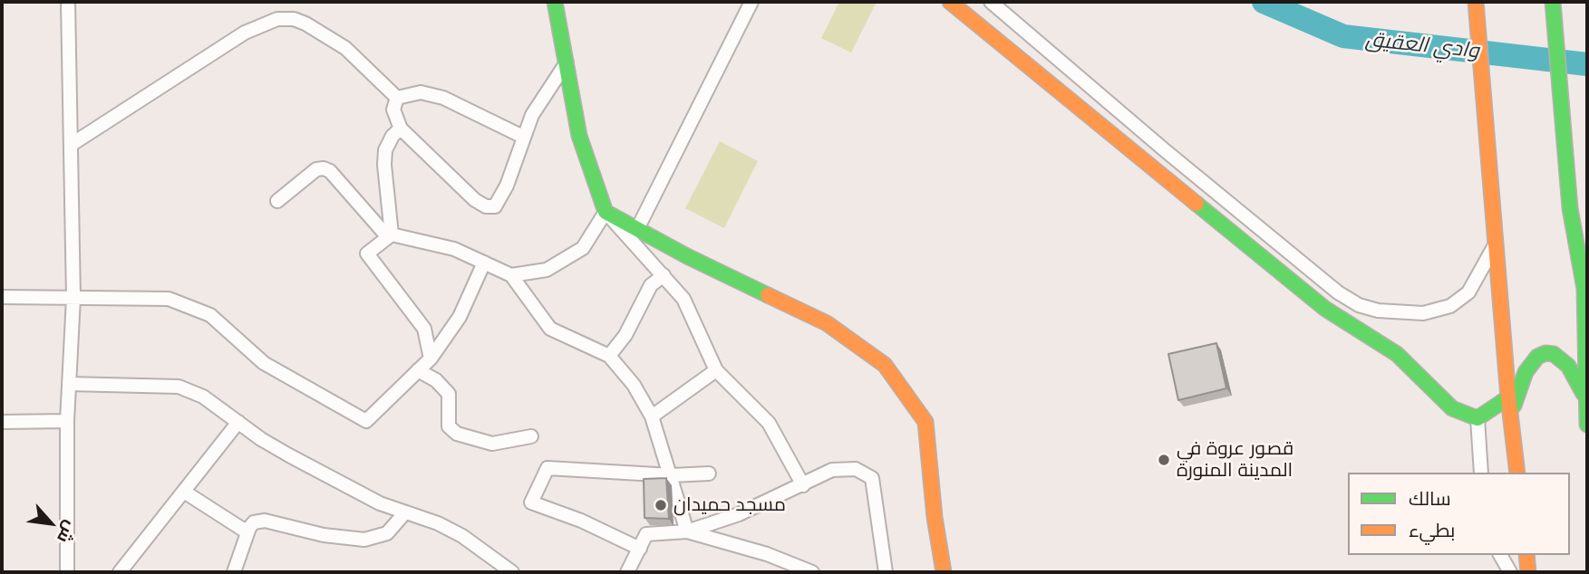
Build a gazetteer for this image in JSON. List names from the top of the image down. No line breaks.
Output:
{"water":["وادي العقيق"],"places":["قصور عروة في المدينة المنورة","مسجد حميدان"],"legend":["سالك","بطيء"],"north":"bottom right"}
